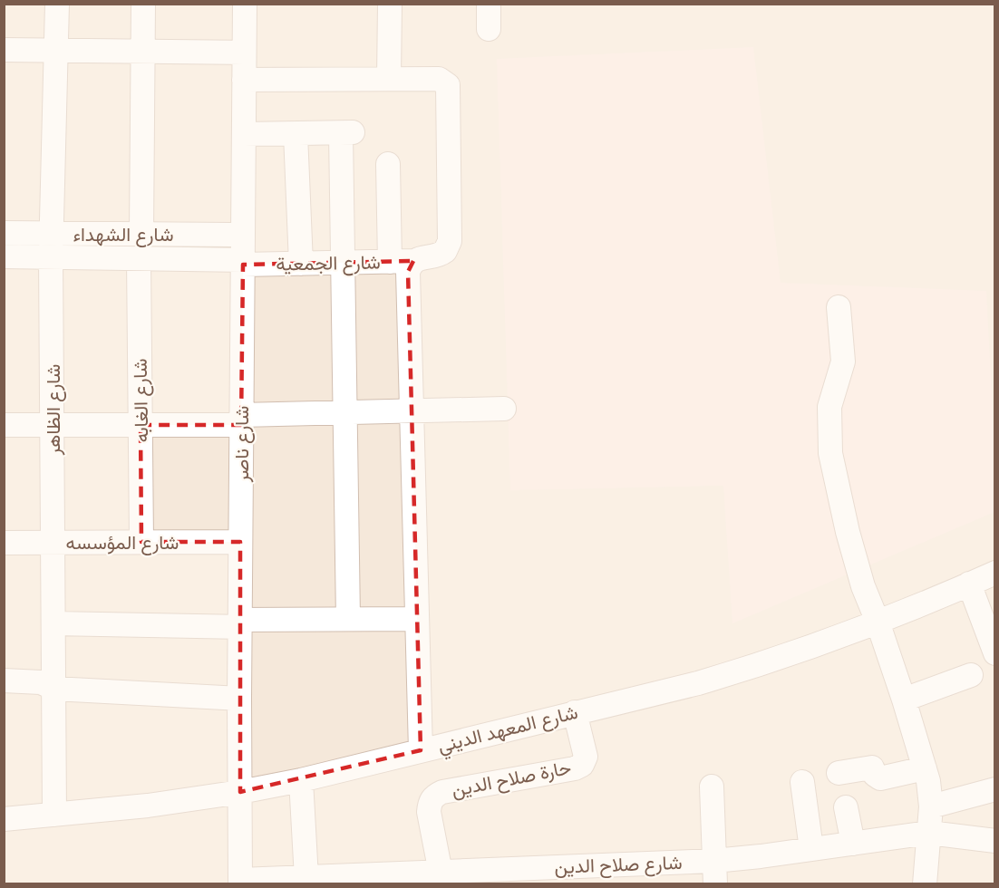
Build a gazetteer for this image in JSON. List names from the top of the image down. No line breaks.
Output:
{"streets":{"street":["شارع الشهداء","شارع الجمعية","شارع الغابه","شارع الظاهر","شارع ناصر","شارع المؤسسه","شارع المعهد الديني","حارة صلاح الدين","شارع صلاح الدين"]},"crossings":[["شارع الشهداء","شارع الجمعية"],["شارع الشهداء","شارع الغابه"],["شارع الشهداء","شارع الظاهر"],["شارع الشهداء","شارع ناصر"],["شارع الجمعية","شارع ناصر"],["شارع الغابه","شارع المؤسسه"],["شارع الظاهر","شارع المؤسسه"],["شارع الظاهر","شارع المعهد الديني"],["شارع ناصر","شارع المؤسسه"],["شارع ناصر","شارع المعهد الديني"],["شارع ناصر","شارع صلاح الدين"],["شارع المعهد الديني","حارة صلاح الدين"],["حارة صلاح الدين","شارع صلاح الدين"]]}
